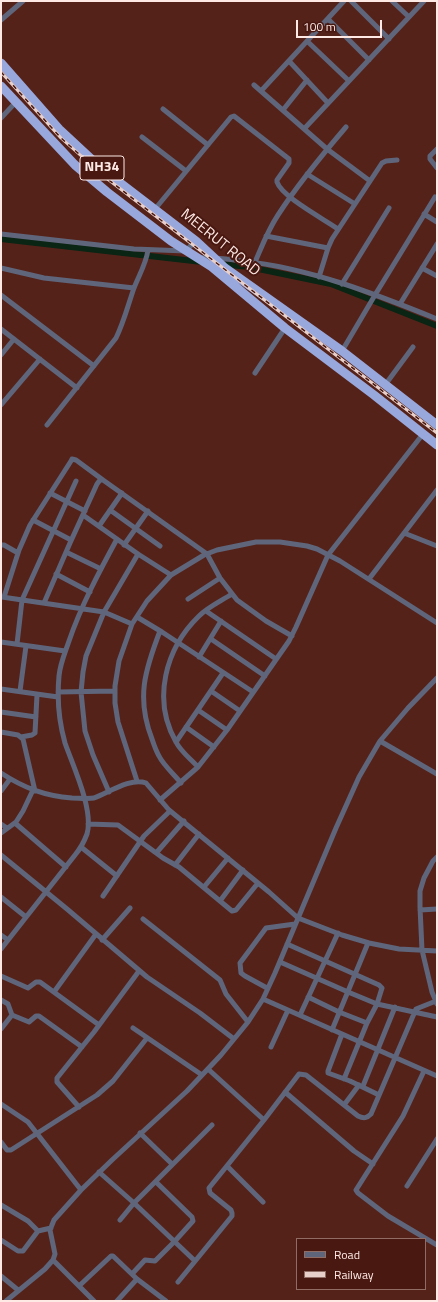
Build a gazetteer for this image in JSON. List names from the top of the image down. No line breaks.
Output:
{"streets":{"highway":["NH34","MEERUT ROAD"]},"legend":["Road","Railway"],"scale_bar":"100 m"}
